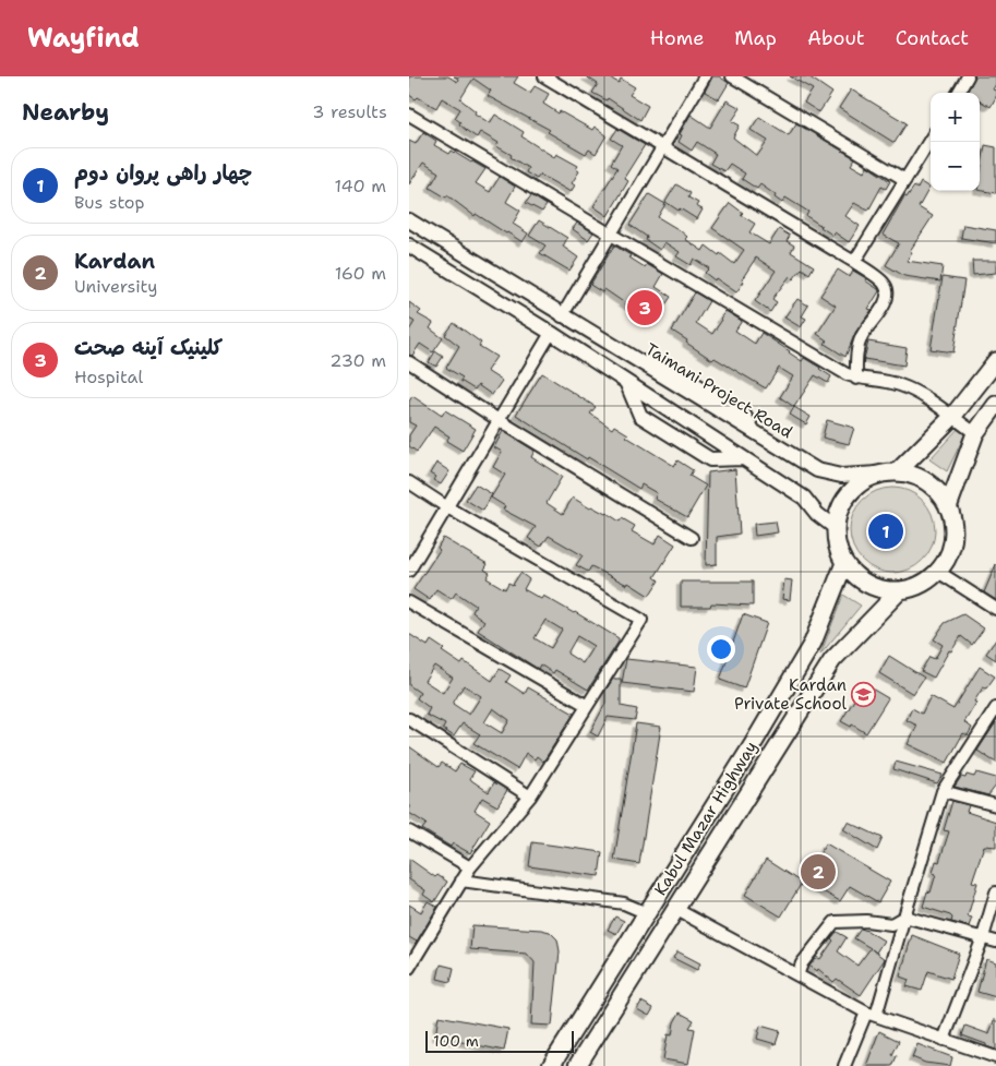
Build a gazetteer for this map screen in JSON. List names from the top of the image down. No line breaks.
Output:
{"streets":{"highway":["Kabul Mazar Highway"],"main road":["Taimani Project Road"]},"crossings":[["Taimani Project Road","Kabul Mazar Highway"]],"places":{"school or university":["Kardan Private School"]},"scale_bar":"100 m","page":{"header":"Wayfind","nav":["Home","Map","About","Contact"],"heading":["Nearby","3 results"],"map_buttons":["+","−"],"list":[{"mark":"1","name":"چهار راهی پروان دوم","note":"Bus stop","value":"140 m"},{"mark":"2","name":"Kardan","note":"University","value":"160 m"},{"mark":"3","name":"کلینیک آینه صحت","note":"Hospital","value":"230 m"}],"pins":["3","1","2"],"scale":"100 m"}}
